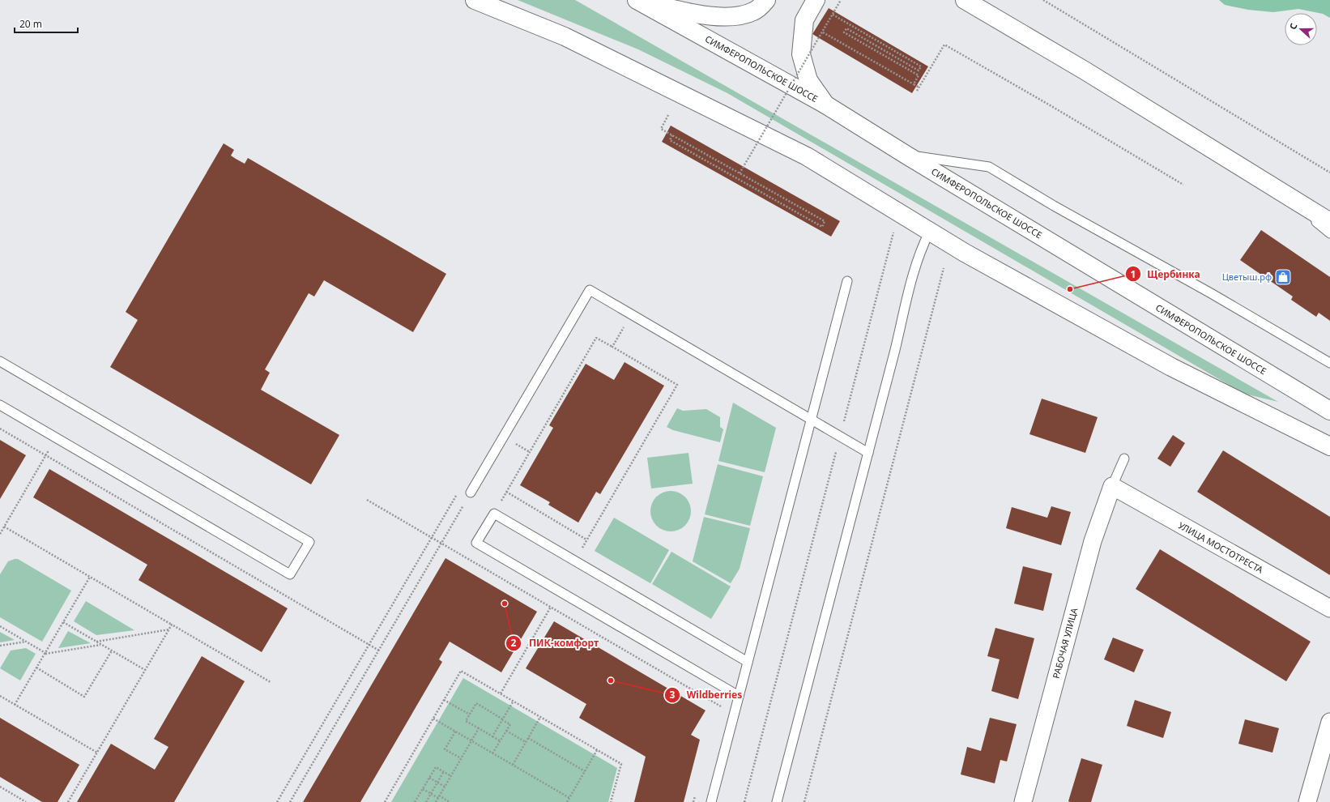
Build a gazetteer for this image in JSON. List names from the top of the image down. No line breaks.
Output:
{"streets":{"main road":["СИМФЕРОПОЛЬСКОЕ ШОССЕ"],"street":["УЛИЦА МОСТОТРЕСТА","РАБОЧАЯ УЛИЦА"]},"crossings":[["УЛИЦА МОСТОТРЕСТА","РАБОЧАЯ УЛИЦА"]],"places":{"shop":["Цветыш.рф"],"other":["Щербинка","ПИК-комфорт","Wildberries"]},"scale_bar":"20 m","north":"left"}
